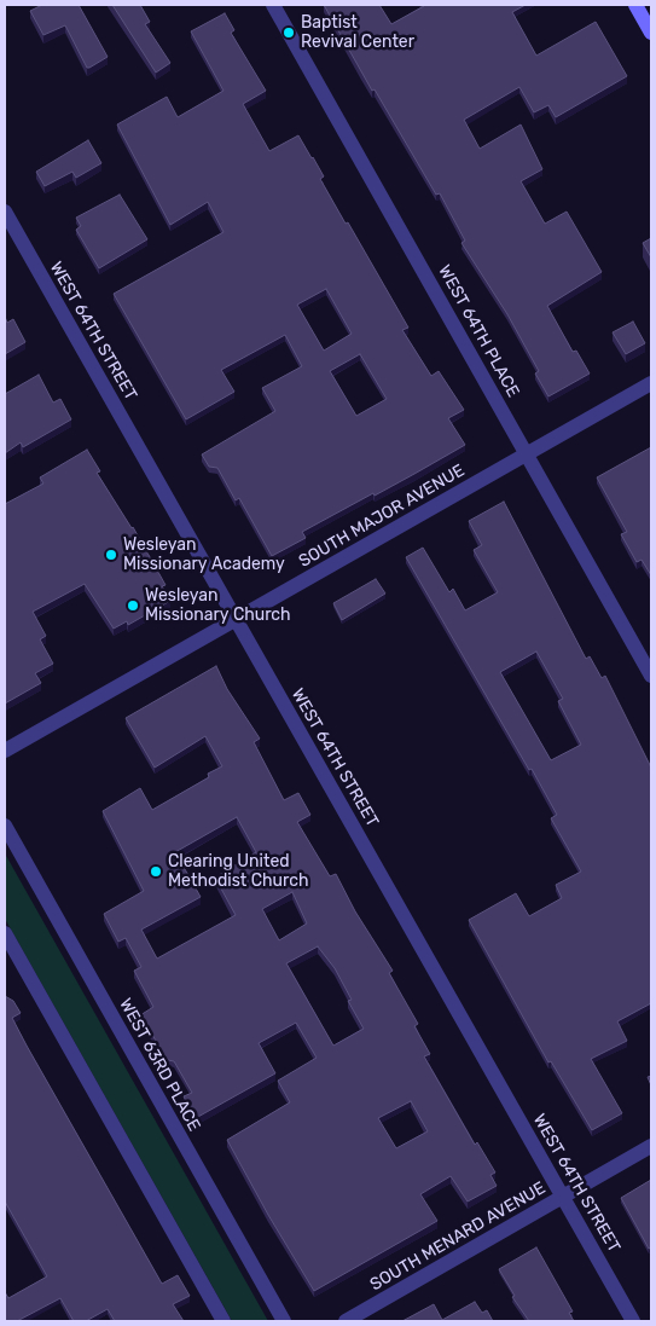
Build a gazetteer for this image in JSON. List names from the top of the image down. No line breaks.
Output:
{"streets":{"street":["WEST 64TH STREET","WEST 64TH PLACE","SOUTH MAJOR AVENUE","WEST 63RD PLACE","SOUTH MENARD AVENUE"]},"crossings":[["WEST 64TH STREET","SOUTH MAJOR AVENUE"],["WEST 64TH STREET","SOUTH MENARD AVENUE"],["WEST 64TH PLACE","SOUTH MAJOR AVENUE"]],"places":["Baptist Revival Center","Wesleyan Missionary Academy","Wesleyan Missionary Church","Clearing United Methodist Church"]}
